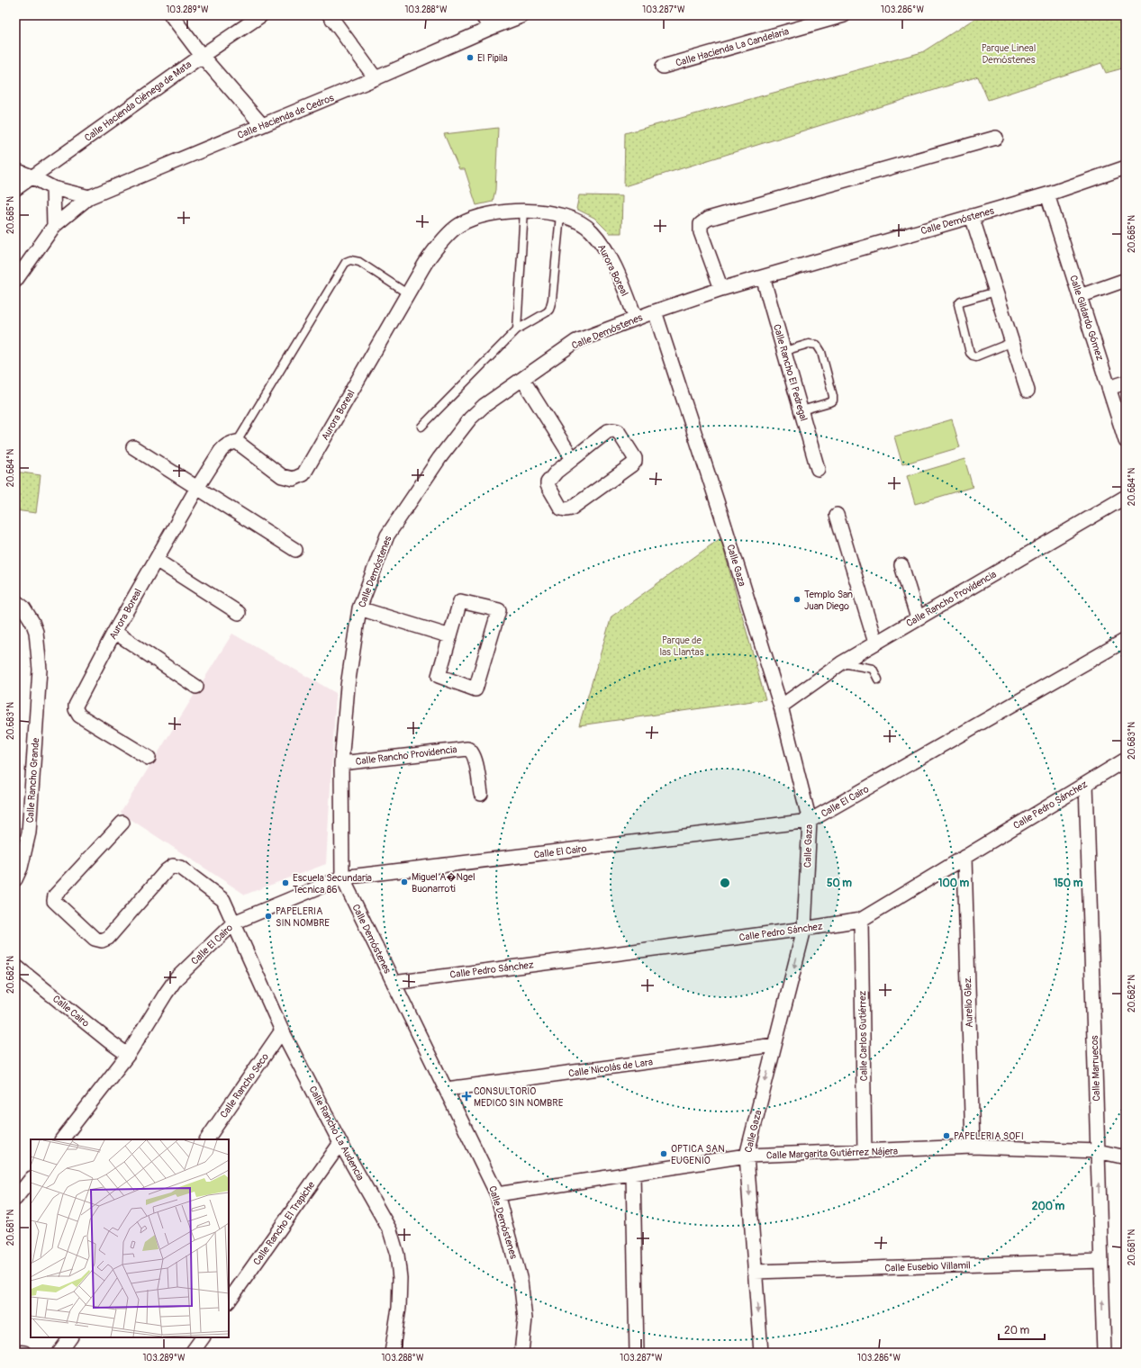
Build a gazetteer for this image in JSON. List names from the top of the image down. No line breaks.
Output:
{"streets":{"street":["Calle Hacienda La Candelaria","Calle Hacienda Ciénega de Mata","Calle Hacienda de Cedros","Calle Demóstenes","Aurora Boreal","Calle Gildardo Gómez","Calle Rancho El Pedregal","Calle Gaza","Calle Rancho Providencia","Calle Rancho Grande","Calle El Cairo","Calle Pedro Sánchez","Aurelio Glez.","Calle Cairo","Calle Carlos Gutiérrez","Calle Nicolás de Lara","Calle Marruecos","Calle Rancho Seco","Calle Rancho La Audencia","Calle Margarita Gutiérrez Nájera","Calle Rancho El Trapiche","Calle Eusebio Villamil"]},"crossings":[["Calle Demóstenes","Aurora Boreal"],["Calle Demóstenes","Calle Gildardo Gómez"],["Calle Demóstenes","Calle Rancho El Pedregal"],["Calle Demóstenes","Calle Gaza"],["Calle Demóstenes","Calle Rancho Providencia"],["Calle Demóstenes","Calle El Cairo"],["Calle Demóstenes","Calle Pedro Sánchez"],["Calle Demóstenes","Calle Nicolás de Lara"],["Calle Demóstenes","Calle Margarita Gutiérrez Nájera"],["Calle Gaza","Calle Rancho Providencia"],["Calle Gaza","Calle El Cairo"],["Calle Gaza","Calle Pedro Sánchez"],["Calle Gaza","Calle Nicolás de Lara"],["Calle Gaza","Calle Margarita Gutiérrez Nájera"],["Calle Gaza","Calle Eusebio Villamil"],["Calle El Cairo","Calle Cairo"],["Calle El Cairo","Calle Rancho La Audencia"],["Calle Pedro Sánchez","Aurelio Glez."],["Calle Pedro Sánchez","Calle Carlos Gutiérrez"],["Calle Pedro Sánchez","Calle Marruecos"],["Aurelio Glez.","Calle Margarita Gutiérrez Nájera"],["Calle Carlos Gutiérrez","Calle Margarita Gutiérrez Nájera"],["Calle Marruecos","Calle Margarita Gutiérrez Nájera"],["Calle Marruecos","Calle Eusebio Villamil"],["Calle Rancho Seco","Calle Rancho La Audencia"],["Calle Rancho La Audencia","Calle Rancho El Trapiche"]],"one_way":["Calle Marruecos"],"parks":["Parque Lineal Demóstenes","Parque de las Llantas"],"places":{"other":["El Pipila","Templo San Juan Diego","Miguel A�Ngel Buonarroti","Escuela Secundaria Tecnica 86","PAPELERIA SIN NOMBRE","PAPELERIA SOFI","OPTICA SAN EUGENIO"],"health":["CONSULTORIO MEDICO SIN NOMBRE"]},"scale_bar":"20 m","coordinates":["103.289°W","103.288°W","103.287°W","103.286°W","20.685°N","20.684°N","20.683°N","20.682°N","20.681°N"],"rings":["50 m","100 m","150 m","200 m"]}
